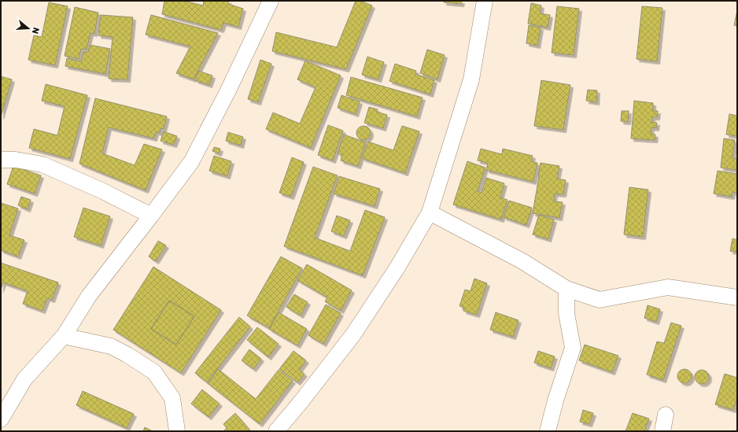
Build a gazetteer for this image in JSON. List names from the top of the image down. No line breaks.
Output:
{"north":"right"}
